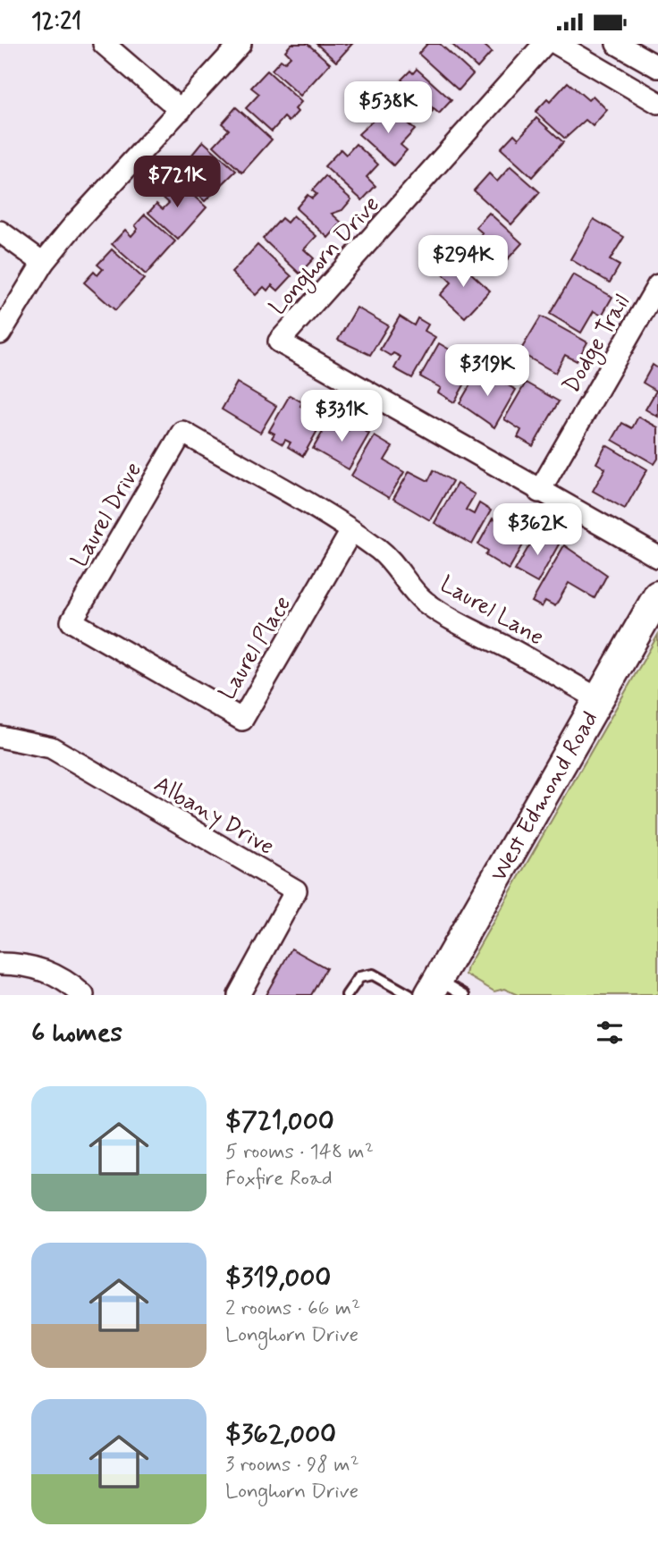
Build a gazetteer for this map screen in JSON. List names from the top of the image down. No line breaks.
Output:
{"streets":{"main road":["West Edmond Road"],"street":["Longhorn Drive","Dodge Trail","Laurel Drive","Laurel Lane","Laurel Place","Albany Drive"]},"crossings":[["Longhorn Drive","Dodge Trail"],["Laurel Drive","Laurel Lane"],["Laurel Drive","Laurel Place"],["Laurel Lane","Laurel Place"],["Laurel Lane","West Edmond Road"]],"page":{"status":"12:21","price":["$538K","$721K","$294K","$319K","$331K","$362K"],"heading":"6 homes","list":[{"name":"$721,000","note":"5 rooms · 148 m² · Foxfire Road"},{"name":"$319,000","note":"2 rooms · 66 m² · Longhorn Drive"},{"name":"$362,000","note":"3 rooms · 98 m² · Longhorn Drive"}]}}
